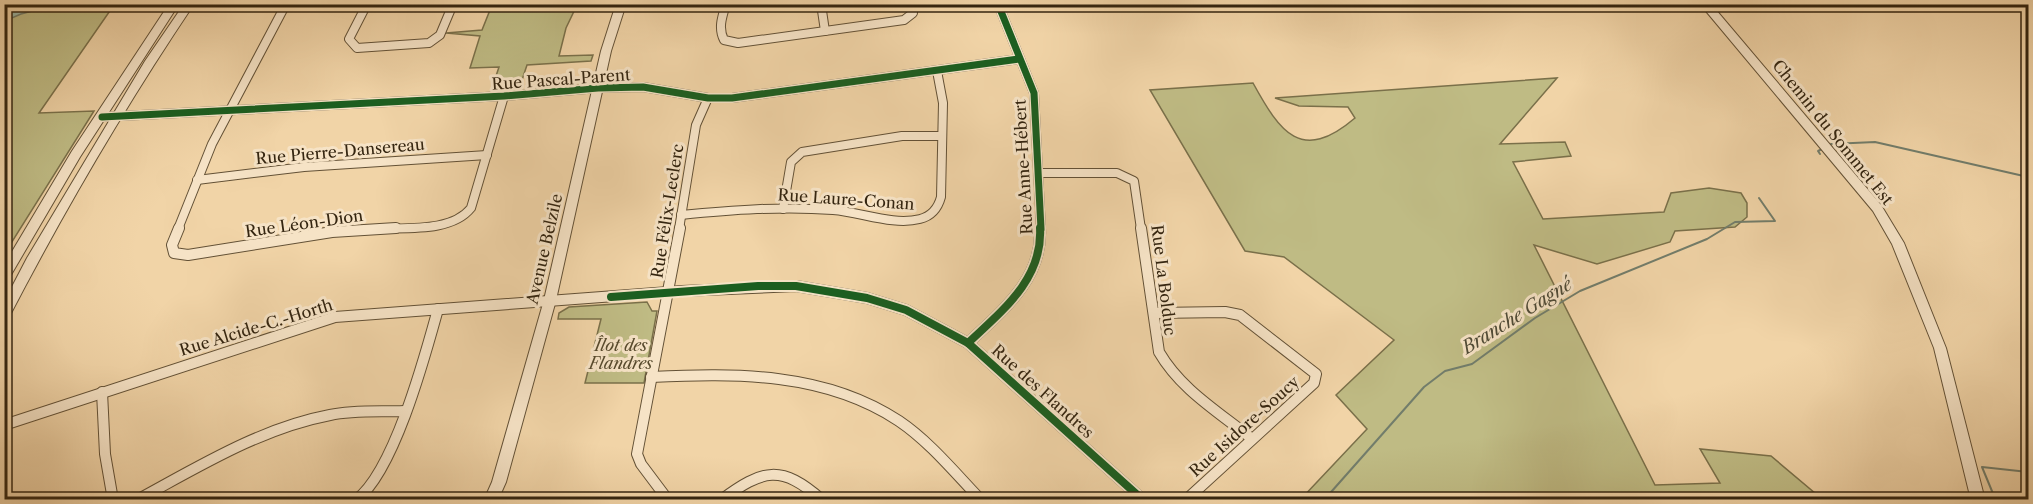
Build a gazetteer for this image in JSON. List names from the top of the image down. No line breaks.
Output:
{"streets":{"street":["Rue Pascal-Parent","Chemin du Sommet Est","Rue Pierre-Dansereau","Rue Anne-Hébert","Rue Laure-Conan","Rue Félix-Leclerc","Rue Léon-Dion","Avenue Belzile","Rue La Bolduc","Rue Alcide-C.-Horth","Rue des Flandres","Rue Isidore-Soucy"]},"crossings":[["Rue Pascal-Parent","Rue Anne-Hébert"],["Rue Pascal-Parent","Rue Laure-Conan"],["Rue Pascal-Parent","Rue Félix-Leclerc"],["Rue Pascal-Parent","Rue Léon-Dion"],["Rue Pascal-Parent","Avenue Belzile"],["Rue Pierre-Dansereau","Rue Léon-Dion"],["Rue Anne-Hébert","Rue La Bolduc"],["Rue Anne-Hébert","Rue des Flandres"],["Rue Laure-Conan","Rue Félix-Leclerc"],["Rue Félix-Leclerc","Rue Alcide-C.-Horth"],["Rue Félix-Leclerc","Rue des Flandres"],["Avenue Belzile","Rue Alcide-C.-Horth"],["Rue La Bolduc","Rue Isidore-Soucy"],["Rue Alcide-C.-Horth","Rue des Flandres"]],"water":["Branche Gagné"],"parks":["Îlot des Flandres"]}
